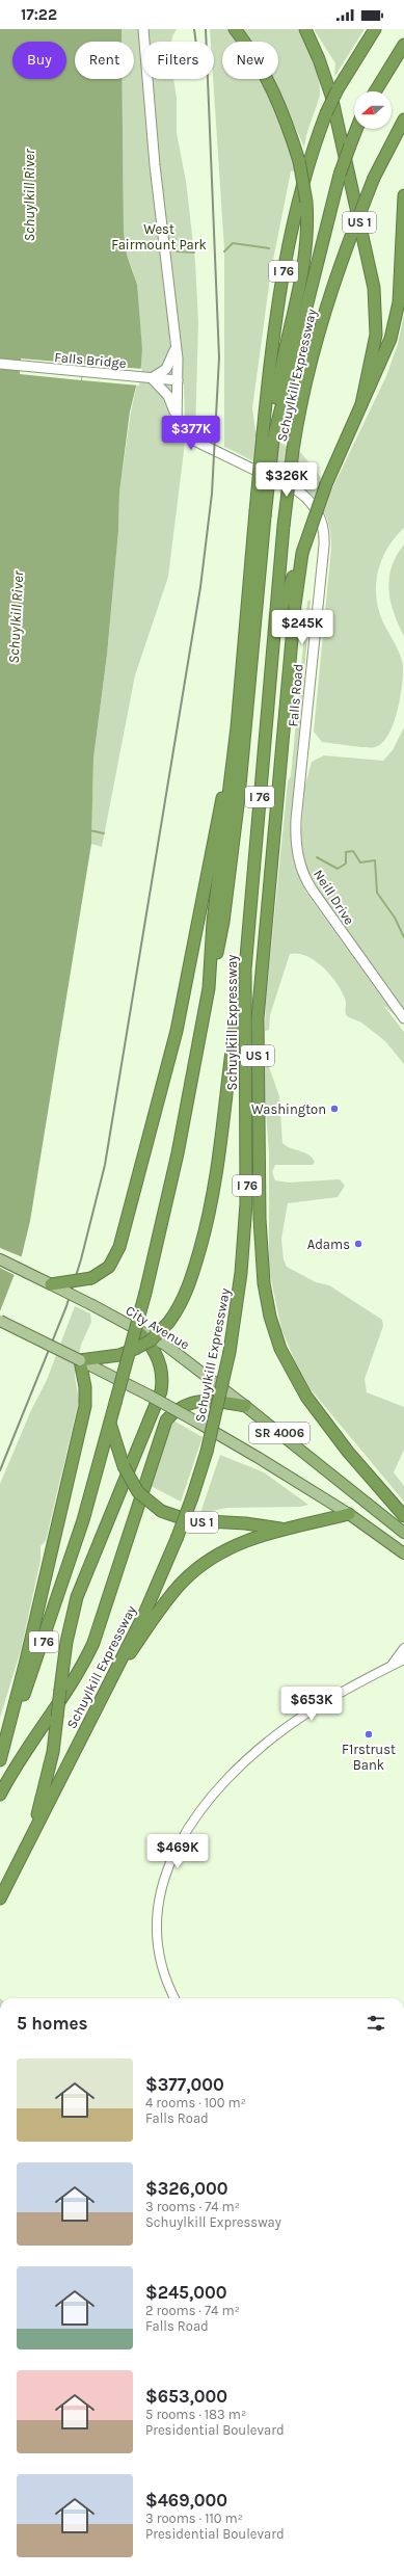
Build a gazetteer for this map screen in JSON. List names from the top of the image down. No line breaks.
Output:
{"streets":{"highway":["US 1","I 76","Schuylkill Expressway","City Avenue","SR 4006"],"main road":["Falls Bridge","Falls Road","Neill Drive"]},"crossings":[["US 1","Schuylkill Expressway"],["Falls Bridge","Falls Road"],["Falls Road","Neill Drive"]],"water":["Schuylkill River"],"parks":["West Fairmount Park"],"places":["Washington","Adams","F1rstrust Bank"],"north":"left","page":{"status":"17:22","chip":["Buy","Rent","Filters","New"],"price":["$377K","$326K","$245K","$653K","$469K"],"heading":"5 homes","list":[{"name":"$377,000","note":"4 rooms · 100 m² · Falls Road"},{"name":"$326,000","note":"3 rooms · 74 m² · Schuylkill Expressway"},{"name":"$245,000","note":"2 rooms · 74 m² · Falls Road"},{"name":"$653,000","note":"5 rooms · 183 m² · Presidential Boulevard"},{"name":"$469,000","note":"3 rooms · 110 m² · Presidential Boulevard"}]}}
